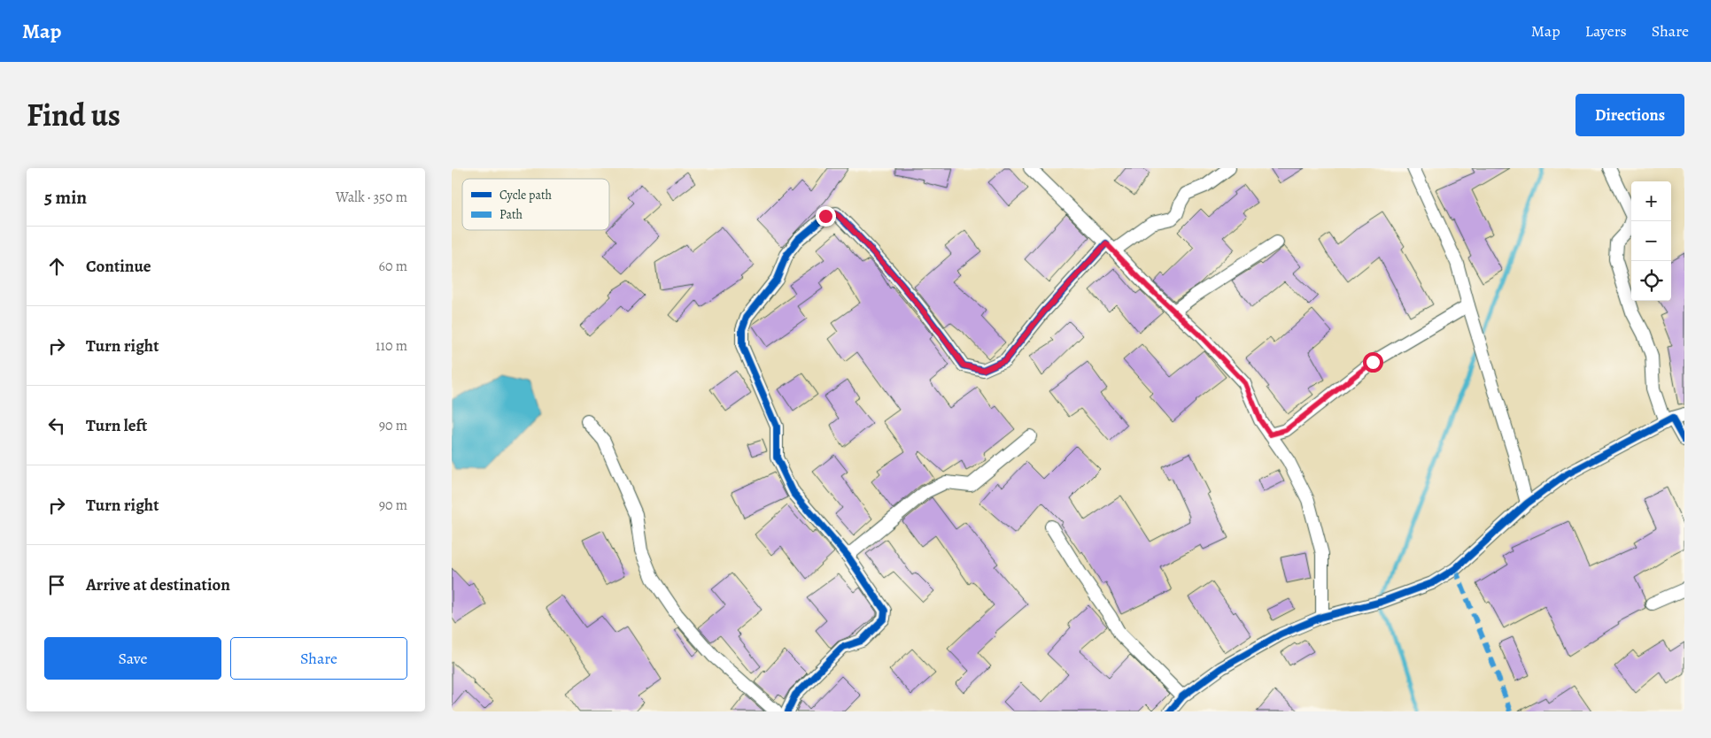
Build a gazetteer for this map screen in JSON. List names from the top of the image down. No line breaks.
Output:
{"legend":["Cycle path","Path"],"page":{"header":"Map","nav":["Map","Layers","Share"],"title":"Find us","buttons":["Directions",["Save","Share"]],"heading":["5 min","Walk · 350 m"],"map_buttons":["+","−"],"list":[["Continue","60 m"],["Turn right","110 m"],["Turn left","90 m"],["Turn right","90 m"],"Arrive at destination"]}}
